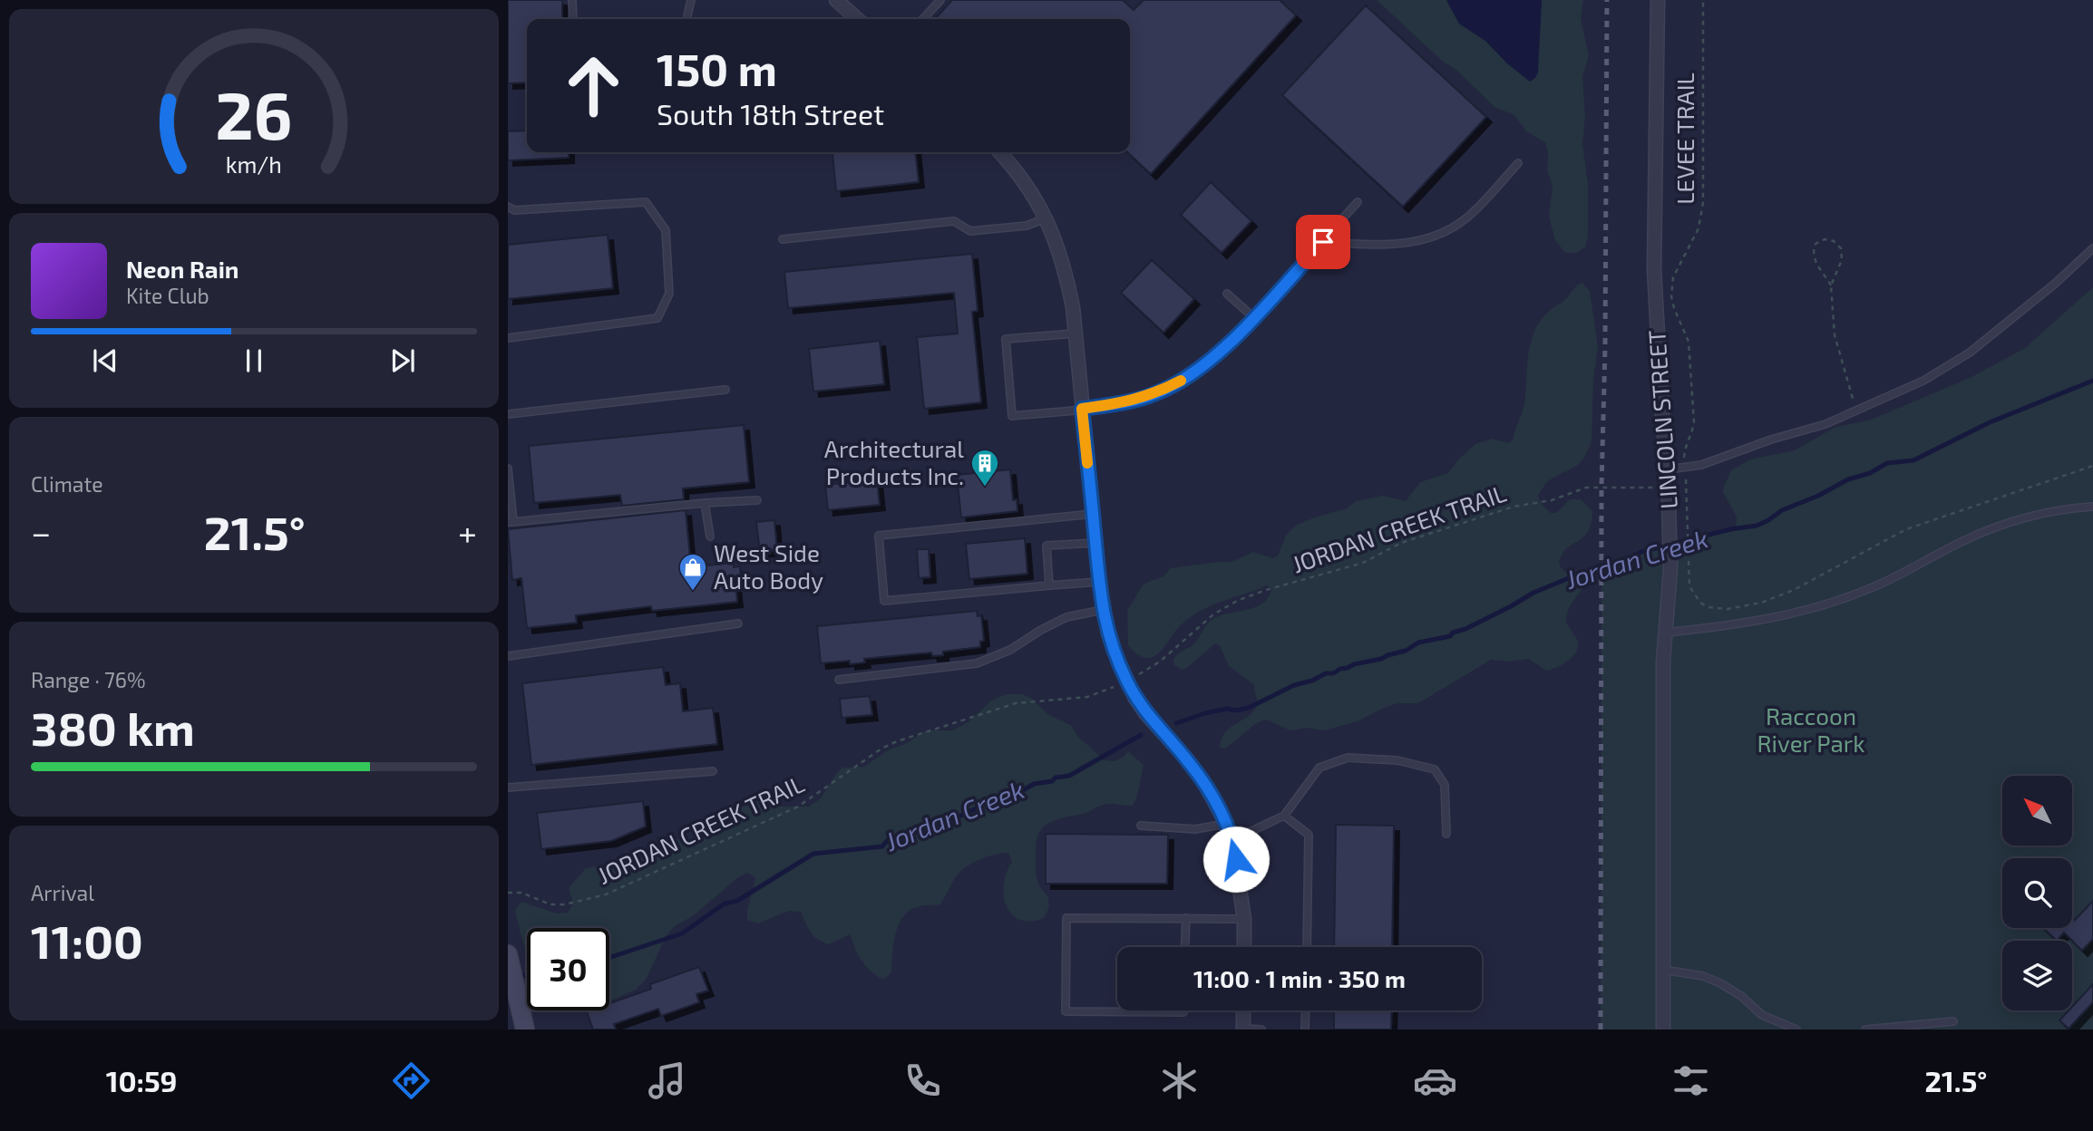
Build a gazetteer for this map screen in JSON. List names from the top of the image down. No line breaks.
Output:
{"streets":{"street":["LINCOLN STREET"],"path":["LEVEE TRAIL","JORDAN CREEK TRAIL"]},"water":["Jordan Creek"],"parks":["Raccoon River Park"],"places":{"building":["Architectural Products Inc."],"shop":["West Side Auto Body"]},"north":"top left","page":{"turn":["150 m","South 18th Street"],"song":["Neon Rain","Kite Club"],"tile":["Climate",["Range · 76%","380 km"],["Arrival","11:00"]],"heat":["−","21.5°","+"],"limit":"30","trip":"11:00 · 1 min · 350 m","tabs":["10:59","21.5°"],"gauge":["26","km/h"]}}
